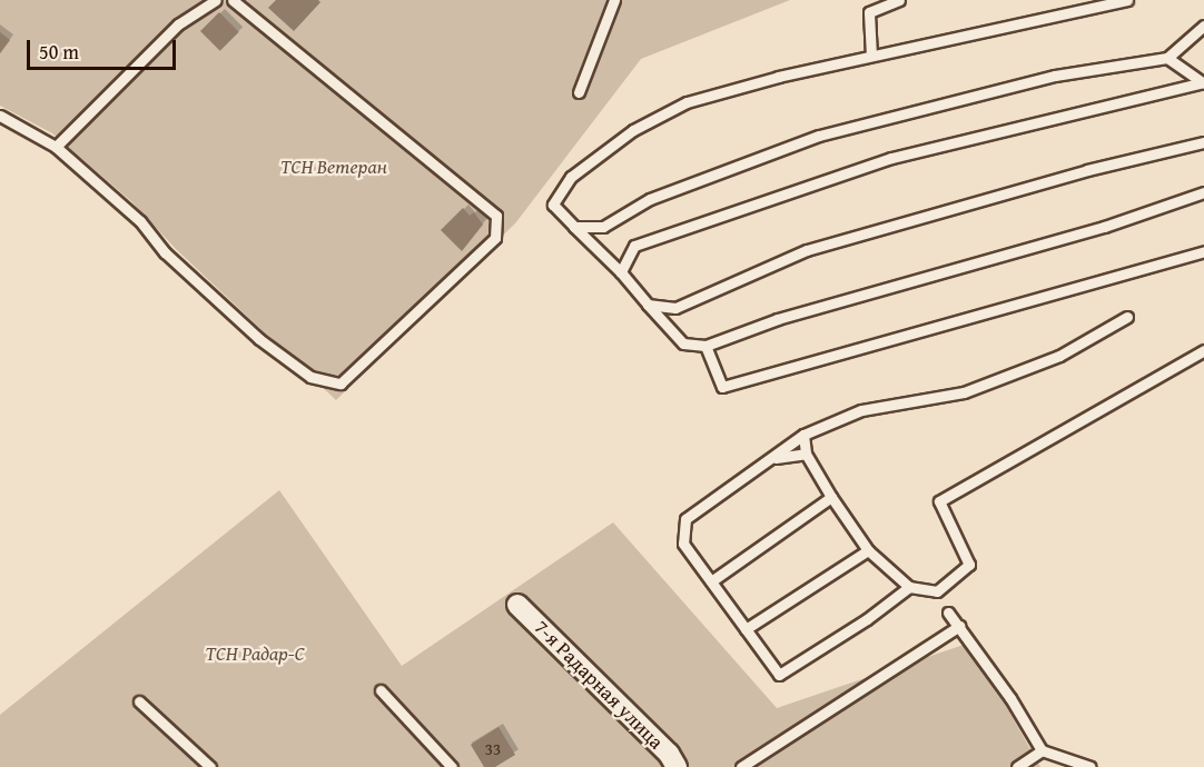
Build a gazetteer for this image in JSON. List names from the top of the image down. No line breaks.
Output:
{"streets":{"street":["7-я Радарная улица"]},"parks":["ТСН Ветеран","ТСН Радар-С"],"house_numbers":["33"],"scale_bar":"50 m"}
